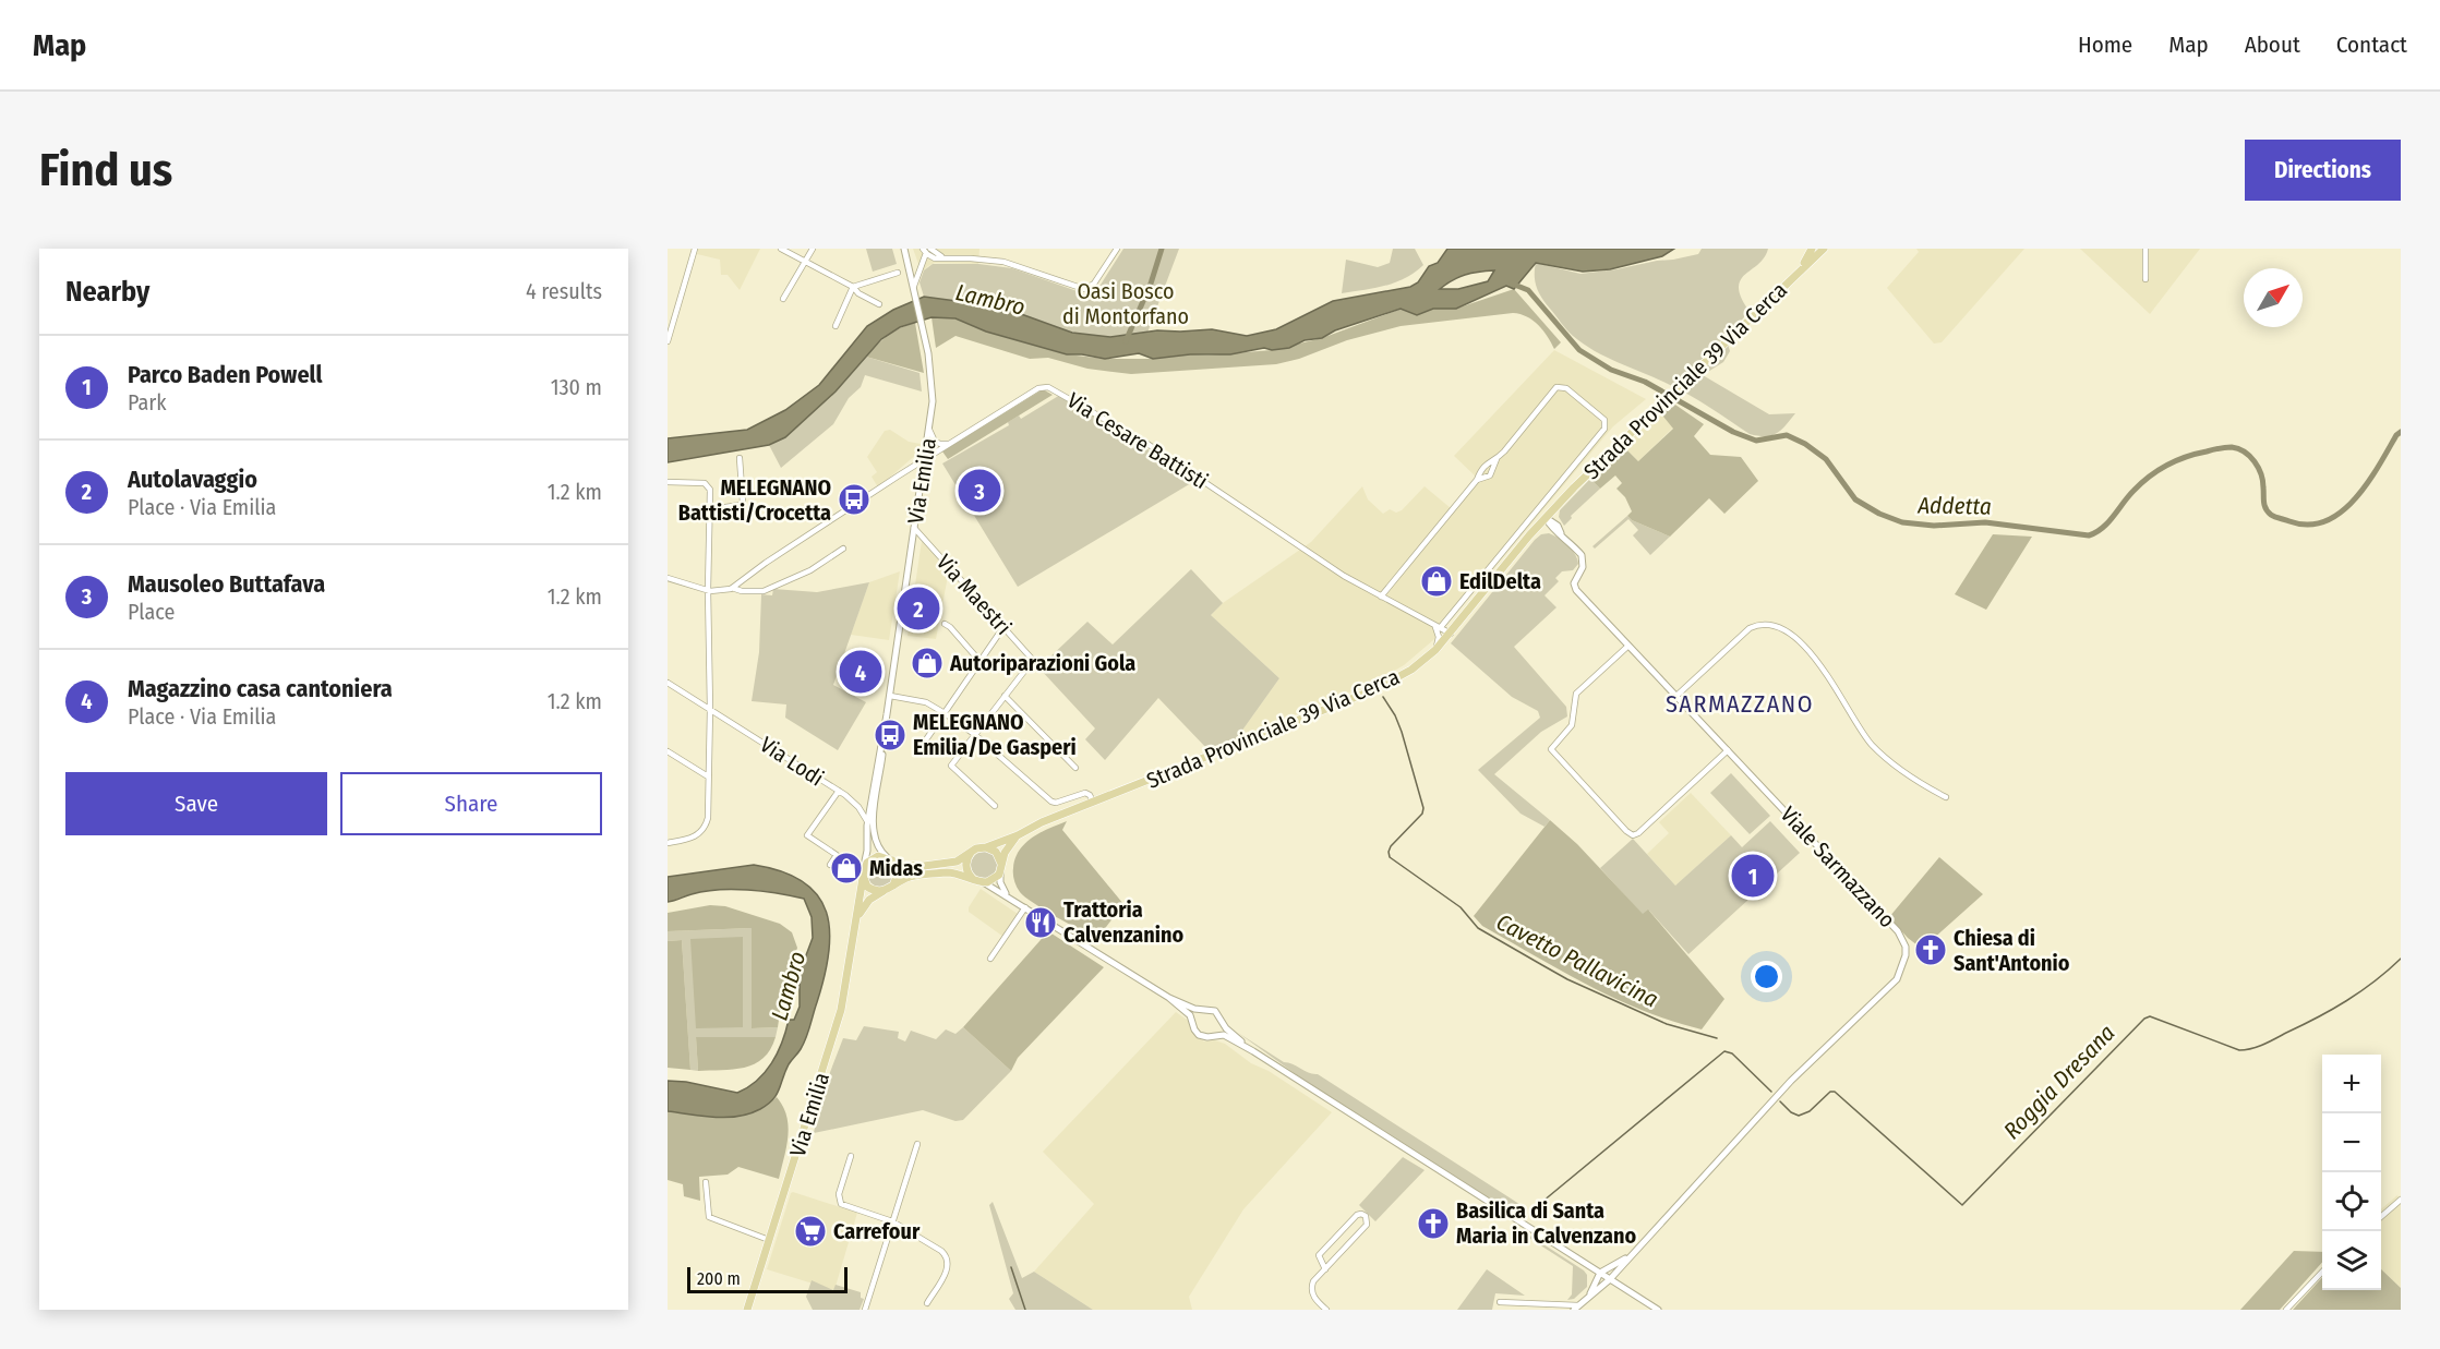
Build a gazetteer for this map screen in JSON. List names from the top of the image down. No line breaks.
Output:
{"streets":{"main road":["Strada Provinciale 39 Via Cerca","Via Emilia"],"street":["Via Cesare Battisti","Via Maestri","Via Lodi","Viale Sarmazzano"]},"crossings":[["Strada Provinciale 39 Via Cerca","Via Cesare Battisti"],["Strada Provinciale 39 Via Cerca","Via Emilia"],["Strada Provinciale 39 Via Cerca","Viale Sarmazzano"],["Via Cesare Battisti","Via Emilia"],["Via Emilia","Via Maestri"],["Via Emilia","Via Lodi"]],"districts":["SARMAZZANO"],"water":["Lambro","Addetta","Cavetto Pallavicina","Roggia Dresana"],"parks":["Oasi Bosco di Montorfano"],"places":{"bus stop":["MELEGNANO Battisti/Crocetta","MELEGNANO Emilia/De Gasperi"],"shop":["EdilDelta","Autoriparazioni Gola","Midas"],"restaurant":["Trattoria Calvenzanino"],"church":["Chiesa di Sant'Antonio","Basilica di Santa Maria in Calvenzano"],"supermarket":["Carrefour"]},"scale_bar":"200 m","north":"top right","page":{"header":"Map","nav":["Home","Map","About","Contact"],"buttons":["Directions",["Save","Share"]],"title":"Find us","heading":["Nearby","4 results"],"list":[{"mark":"1","name":"Parco Baden Powell","note":"Park","value":"130 m"},{"mark":"2","name":"Autolavaggio","note":"Place · Via Emilia","value":"1.2 km"},{"mark":"3","name":"Mausoleo Buttafava","note":"Place","value":"1.2 km"},{"mark":"4","name":"Magazzino casa cantoniera","note":"Place · Via Emilia","value":"1.2 km"}],"pins":["3","2","4","1"],"map_buttons":["+","−"],"scale":"200 m"}}
